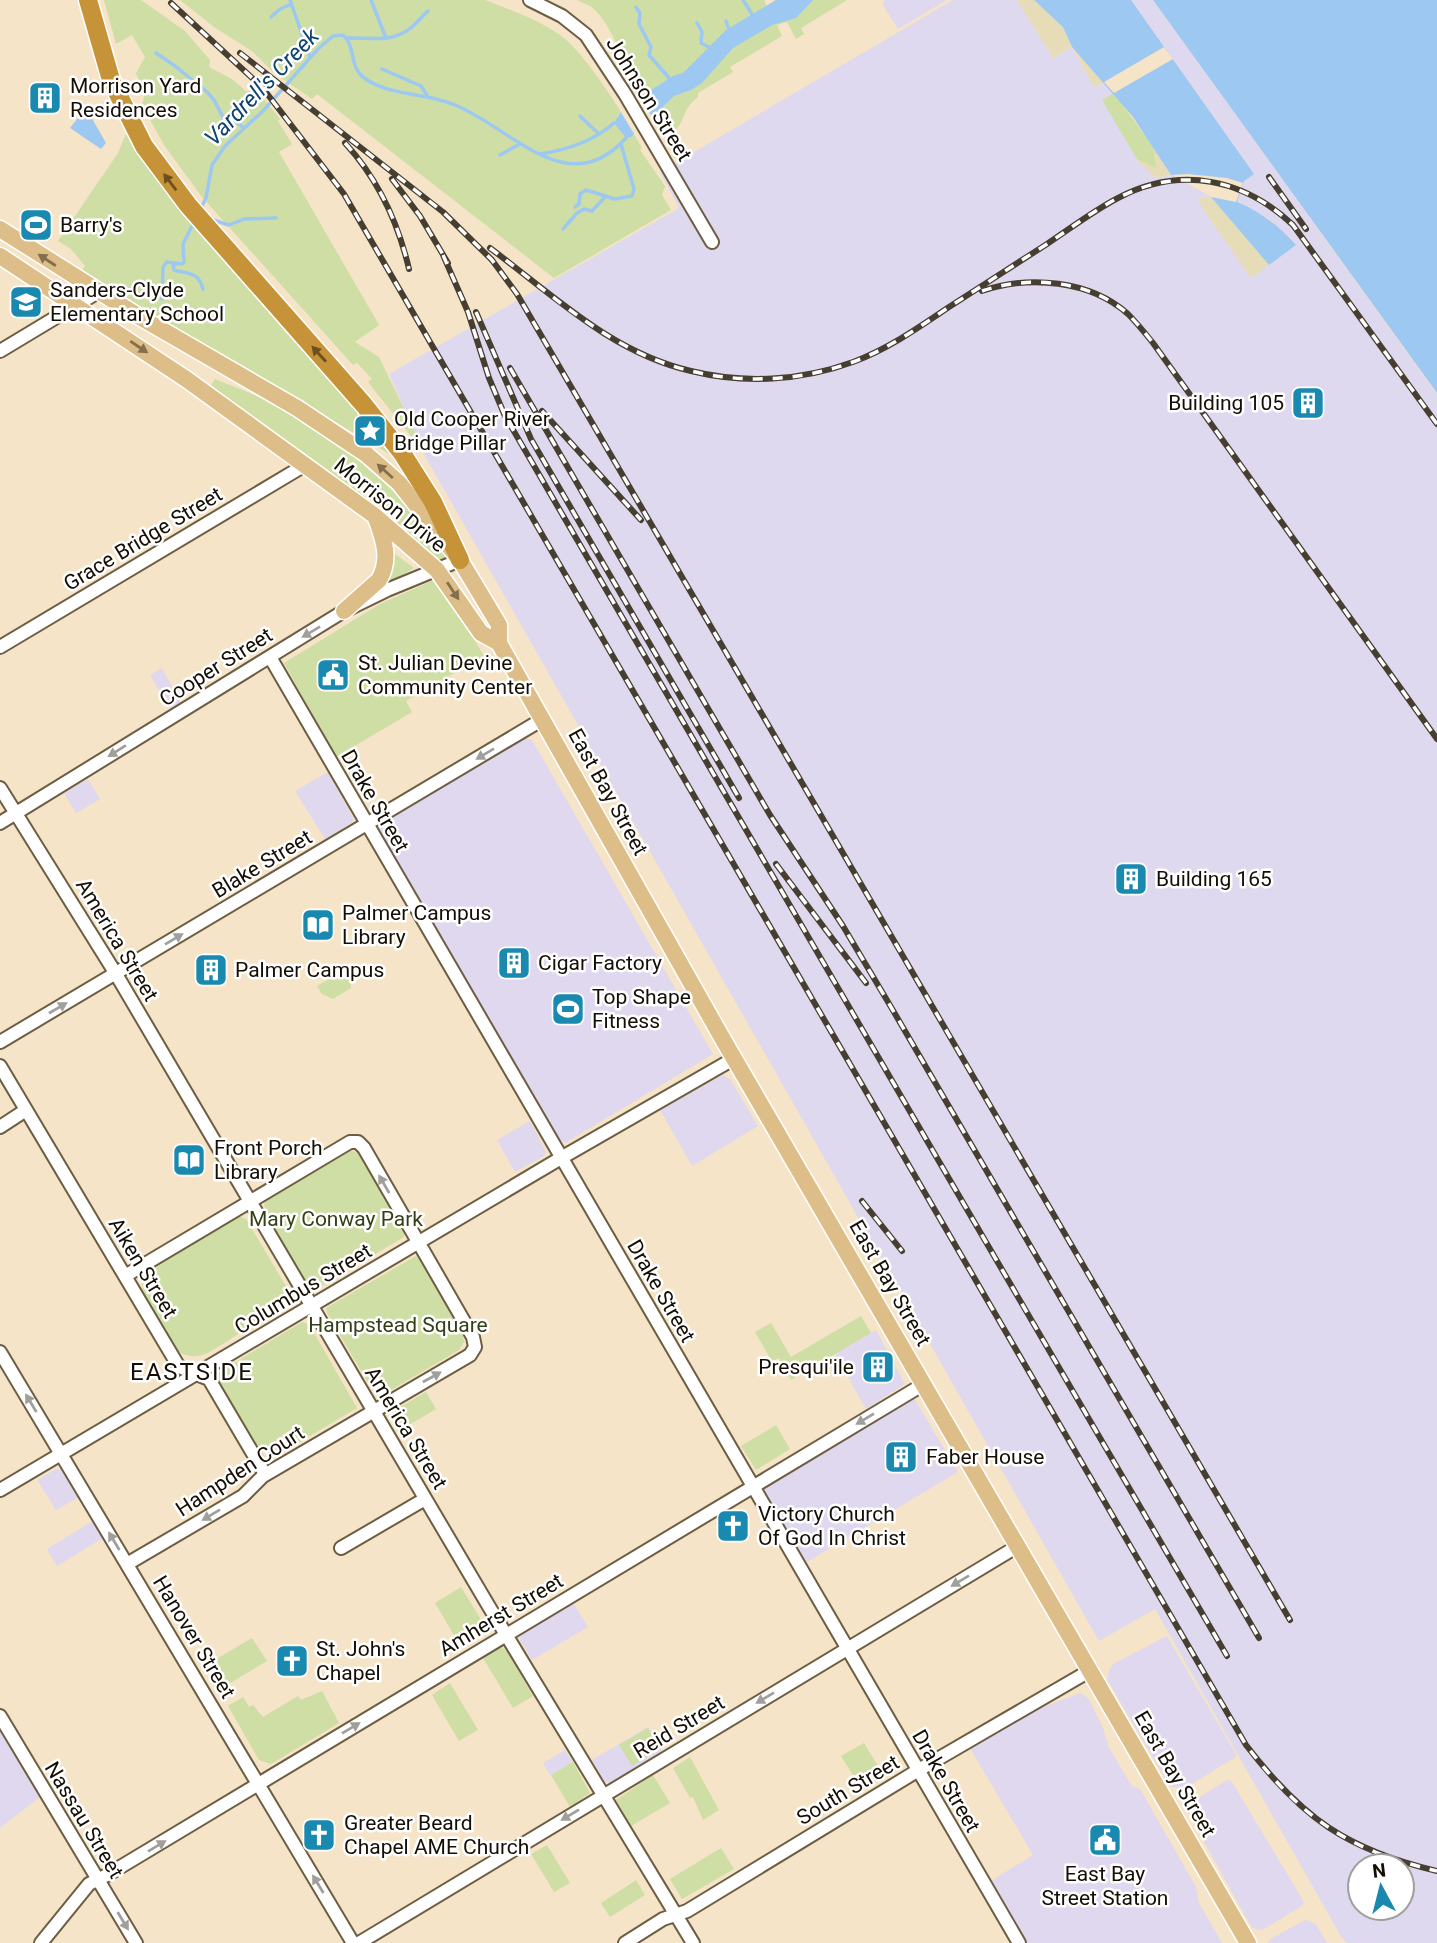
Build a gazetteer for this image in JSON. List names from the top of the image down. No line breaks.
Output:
{"streets":{"main road":["Morrison Drive","East Bay Street"],"street":["Johnson Street","Grace Bridge Street","Cooper Street","Drake Street","Blake Street","America Street","Aiken Street","Columbus Street","Hampden Court","Amherst Street","Hanover Street","Reid Street","South Street","Nassau Street"]},"crossings":[["Morrison Drive","Grace Bridge Street"],["Morrison Drive","Cooper Street"],["Morrison Drive","East Bay Street"],["Cooper Street","Drake Street"],["Cooper Street","America Street"],["East Bay Street","Blake Street"],["East Bay Street","Columbus Street"],["East Bay Street","Amherst Street"],["East Bay Street","Reid Street"],["East Bay Street","South Street"],["Drake Street","Blake Street"],["Drake Street","Columbus Street"],["Drake Street","Amherst Street"],["Drake Street","Reid Street"],["Drake Street","South Street"],["Blake Street","America Street"],["America Street","Columbus Street"],["America Street","Hampden Court"],["America Street","Amherst Street"],["America Street","Reid Street"],["America Street","South Street"],["Aiken Street","Columbus Street"],["Aiken Street","Hampden Court"],["Columbus Street","Hampden Court"],["Columbus Street","Hanover Street"],["Hampden Court","Hanover Street"],["Amherst Street","Hanover Street"],["Amherst Street","Nassau Street"]],"one_way":["Cooper Street","Hanover Street","Reid Street"],"districts":["EASTSIDE"],"water":["Vardrell's Creek"],"parks":["Mary Conway Park","Hampstead Square"],"places":{"building":["Morrison Yard Residences","Building 105","Building 165","Cigar Factory","Palmer Campus","Presqui'ile","Faber House"],"sports":["Barry's","Top Shape Fitness"],"school or university":["Sanders-Clyde Elementary School"],"place":["Old Cooper River Bridge Pillar"],"public building":["St. Julian Devine Community Center","East Bay Street Station"],"library":["Palmer Campus Library","Front Porch Library"],"church":["Victory Church Of God In Christ","St. John's Chapel","Greater Beard Chapel AME Church"]},"north":"top"}
